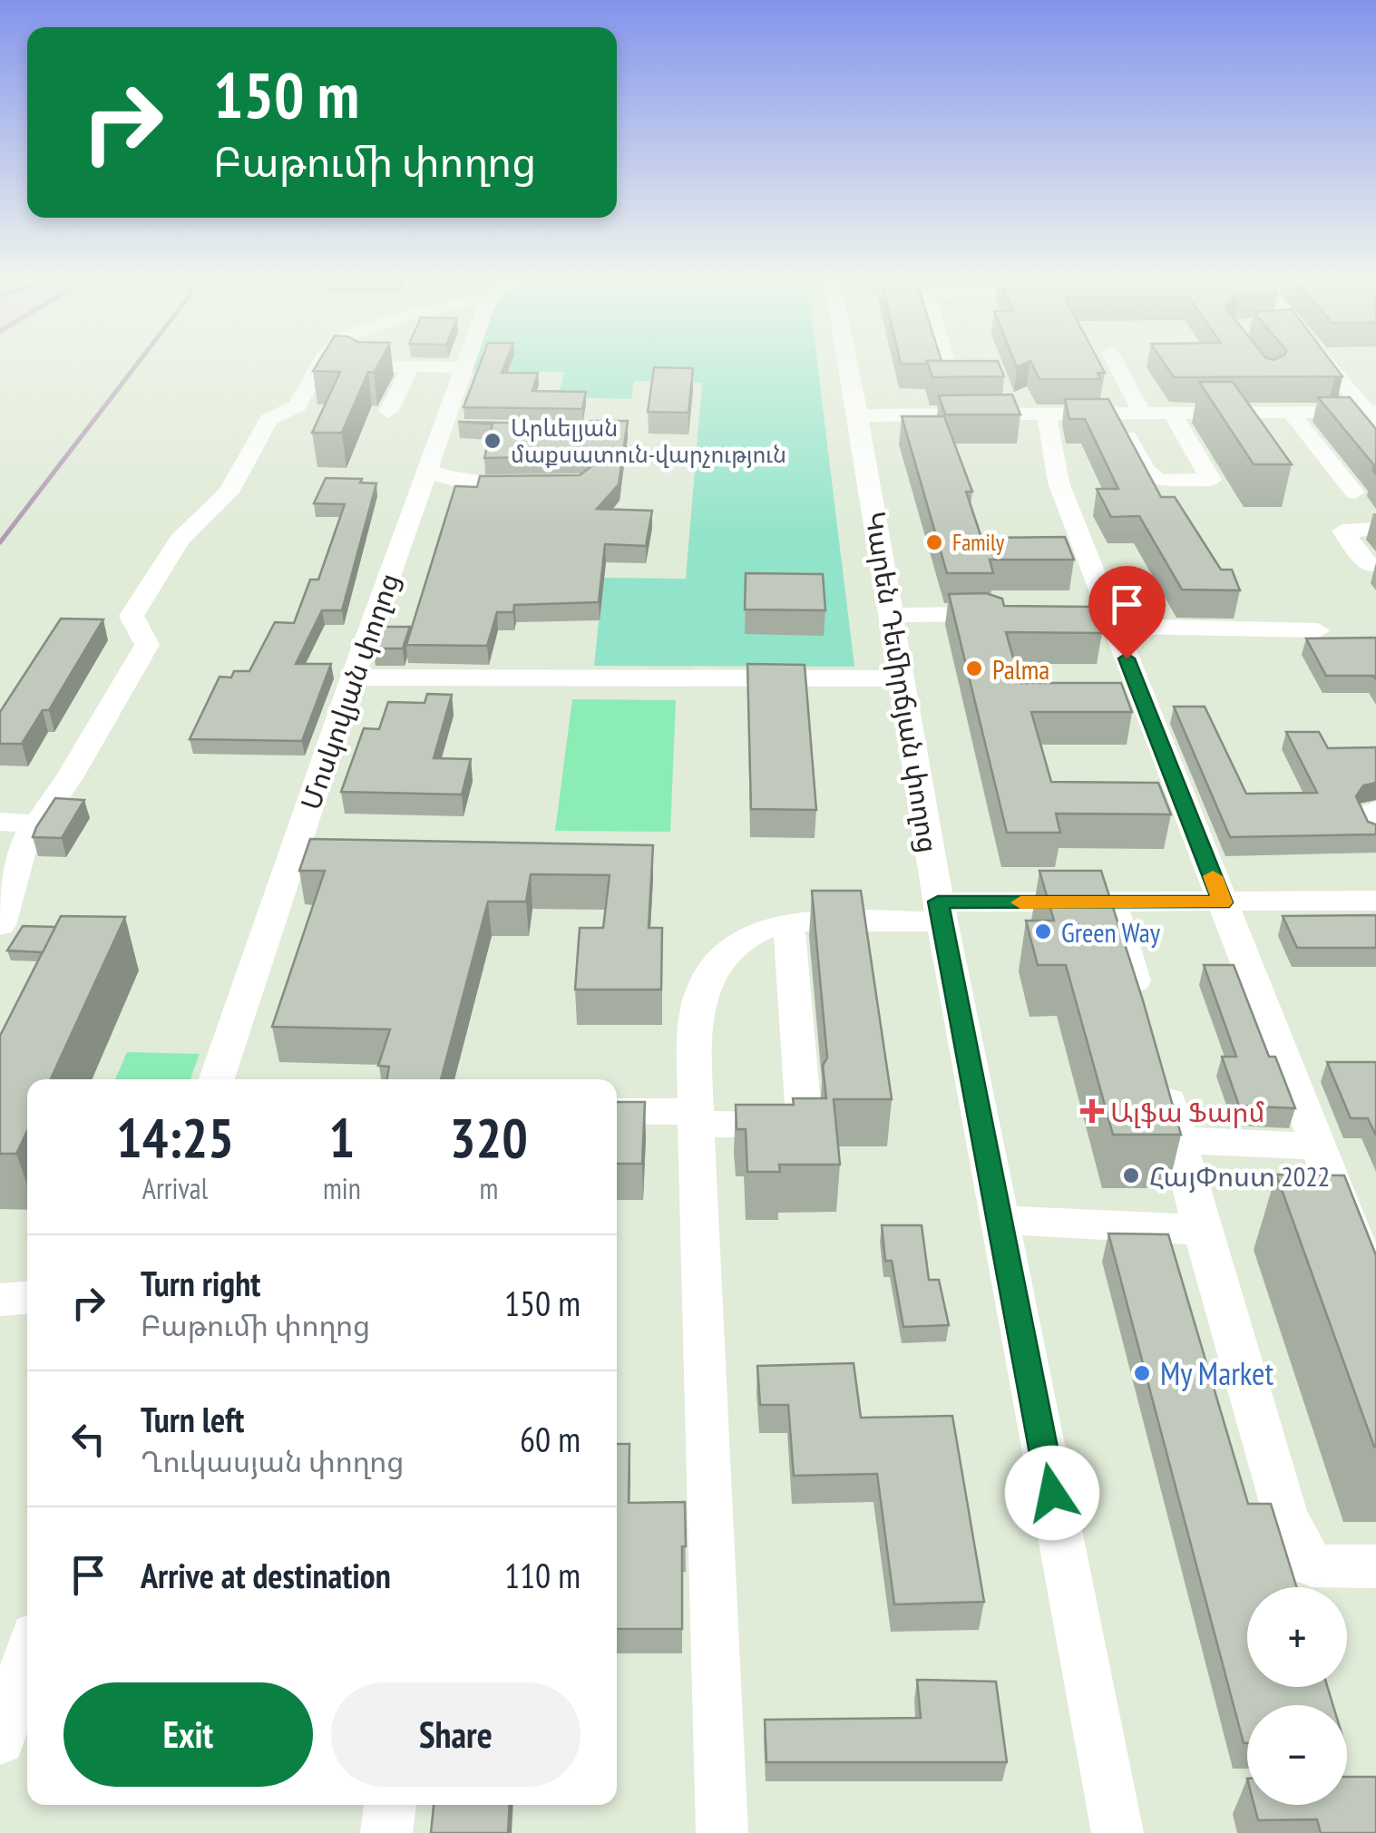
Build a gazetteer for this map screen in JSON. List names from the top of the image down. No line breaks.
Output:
{"streets":{"street":["Կարեն Դեմիրճյան փողոց","Մոսկովյան փողոց"]},"places":{"other":["Արևելյան մաքսատուն-վարչություն","Family","Palma","Green Way","ՀայՓոստ 2022","My Market"],"health":["Ալֆա Ֆարմ"]},"page":{"turn":["150 m","Բաթումի փողոց"],"eta":["14:25","Arrival","1","min","320","m"],"list":[{"name":"Turn right","note":"Բաթումի փողոց","value":"150 m"},{"name":"Turn left","note":"Ղուկասյան փողոց","value":"60 m"},{"name":"Arrive at destination","value":"110 m"}],"map_buttons":["+","−"],"buttons":["Exit","Share"]}}
